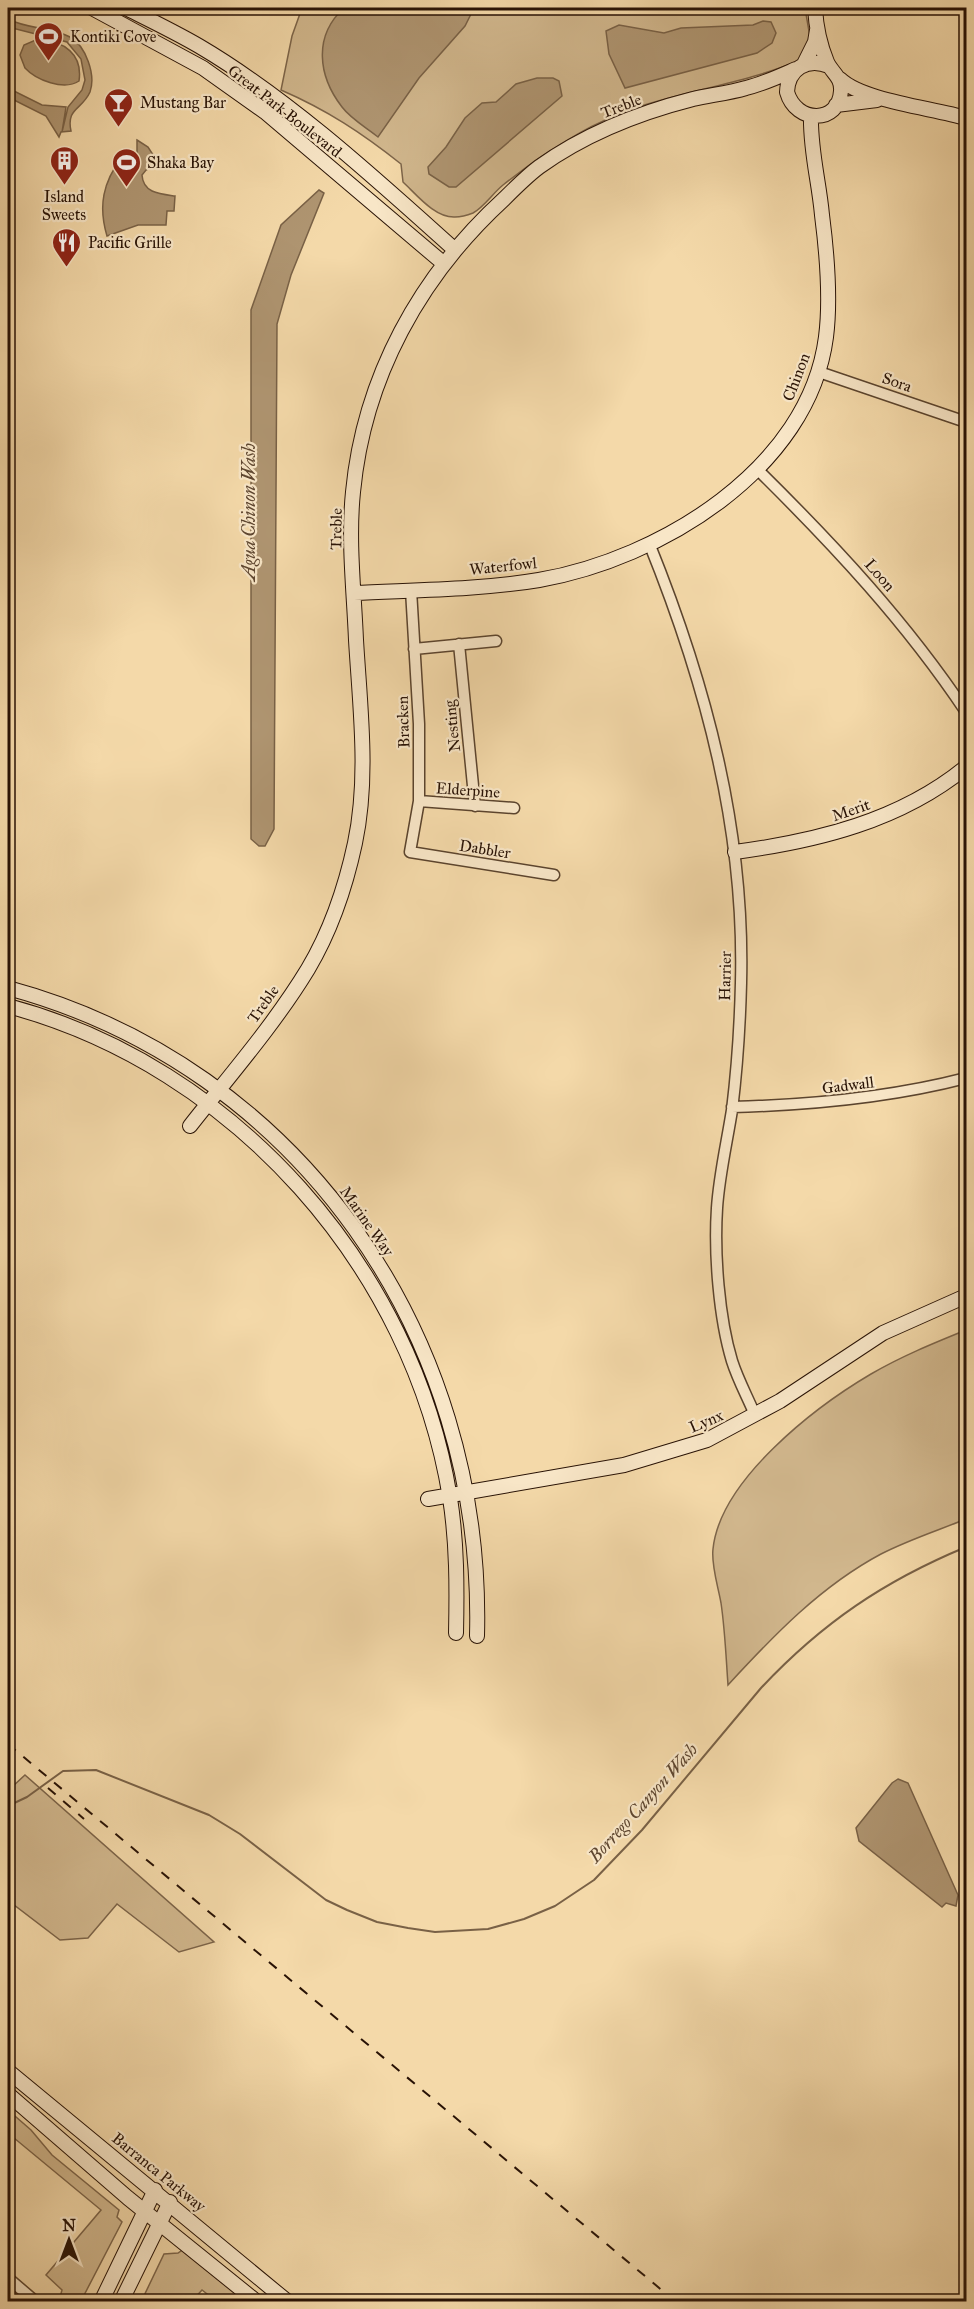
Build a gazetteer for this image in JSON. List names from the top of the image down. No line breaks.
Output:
{"streets":{"street":["Treble","Great Park Boulevard","Chinon","Sora","Waterfowl","Loon","Bracken","Nesting","Elderpine","Merit","Dabbler","Harrier","Gadwall","Marine Way","Lynx","Barranca Parkway"]},"crossings":[["Treble","Great Park Boulevard"],["Treble","Chinon"],["Treble","Waterfowl"],["Treble","Marine Way"],["Chinon","Sora"],["Chinon","Waterfowl"],["Chinon","Loon"],["Chinon","Harrier"],["Waterfowl","Bracken"],["Waterfowl","Harrier"],["Bracken","Elderpine"],["Bracken","Dabbler"],["Nesting","Elderpine"],["Merit","Harrier"],["Harrier","Gadwall"],["Harrier","Lynx"],["Marine Way","Lynx"]],"water":["Agua Chinon Wash","Borrego Canyon Wash"],"places":{"sports":["Kontiki Cove","Shaka Bay"],"bar":["Mustang Bar"],"building":["Island Sweets"],"restaurant":["Pacific Grille"]},"north":"top"}
